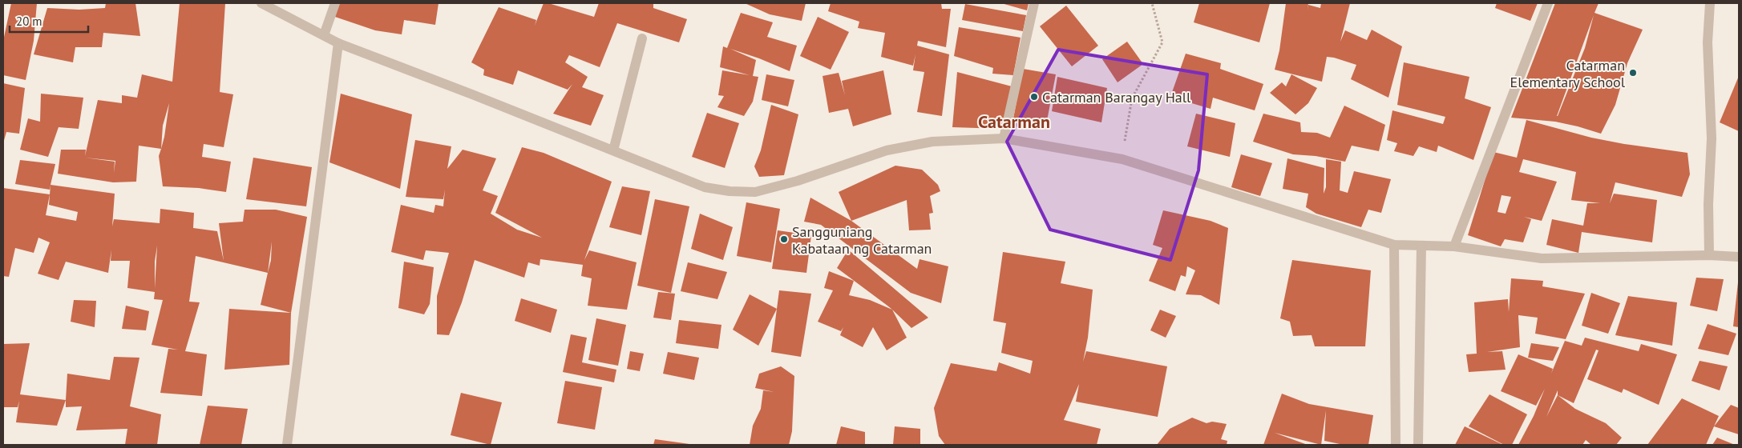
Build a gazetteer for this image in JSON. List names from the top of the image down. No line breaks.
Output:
{"districts":["Catarman"],"places":["Catarman Elementary School","Catarman Barangay Hall","Sangguniang Kabataan ng Catarman"],"scale_bar":"20 m"}
